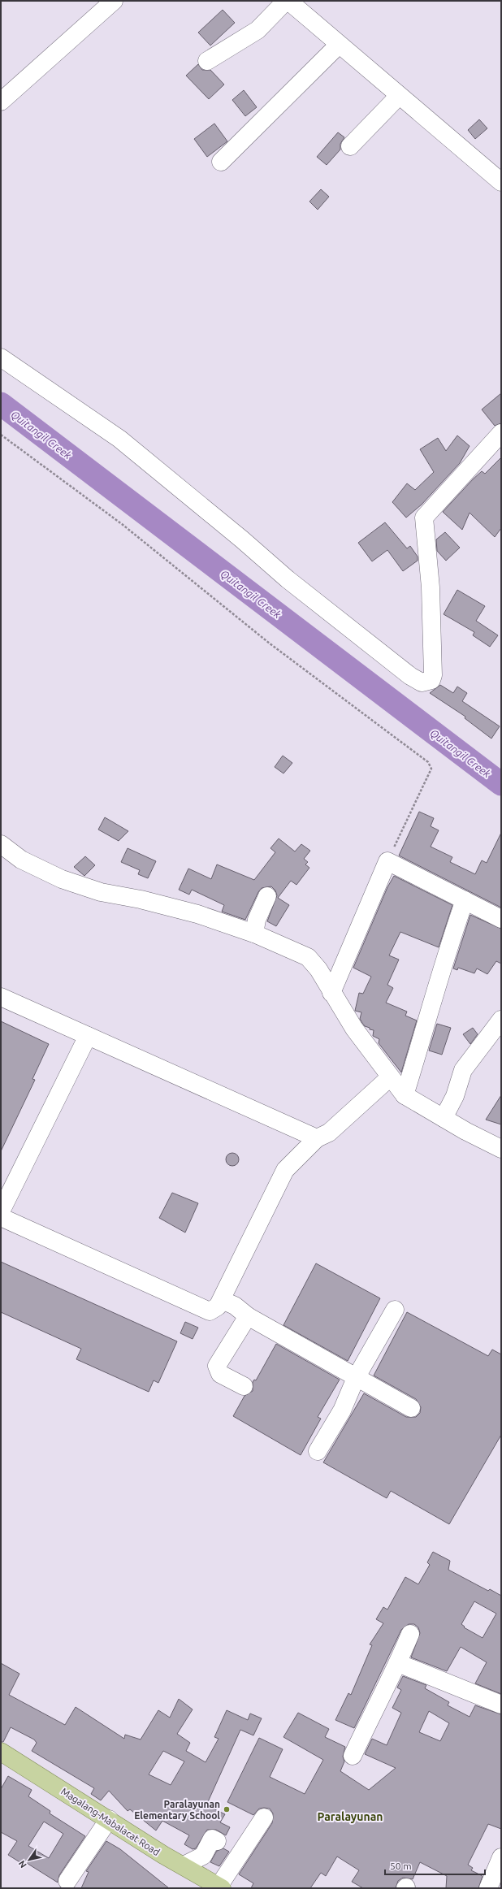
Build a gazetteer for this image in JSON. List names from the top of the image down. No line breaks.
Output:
{"streets":{"main road":["Magalang-Mabalacat Road"]},"districts":["Paralayunan"],"water":["Quitangil Creek"],"places":["Paralayunan Elementary School"],"scale_bar":"50 m","north":"bottom left"}
